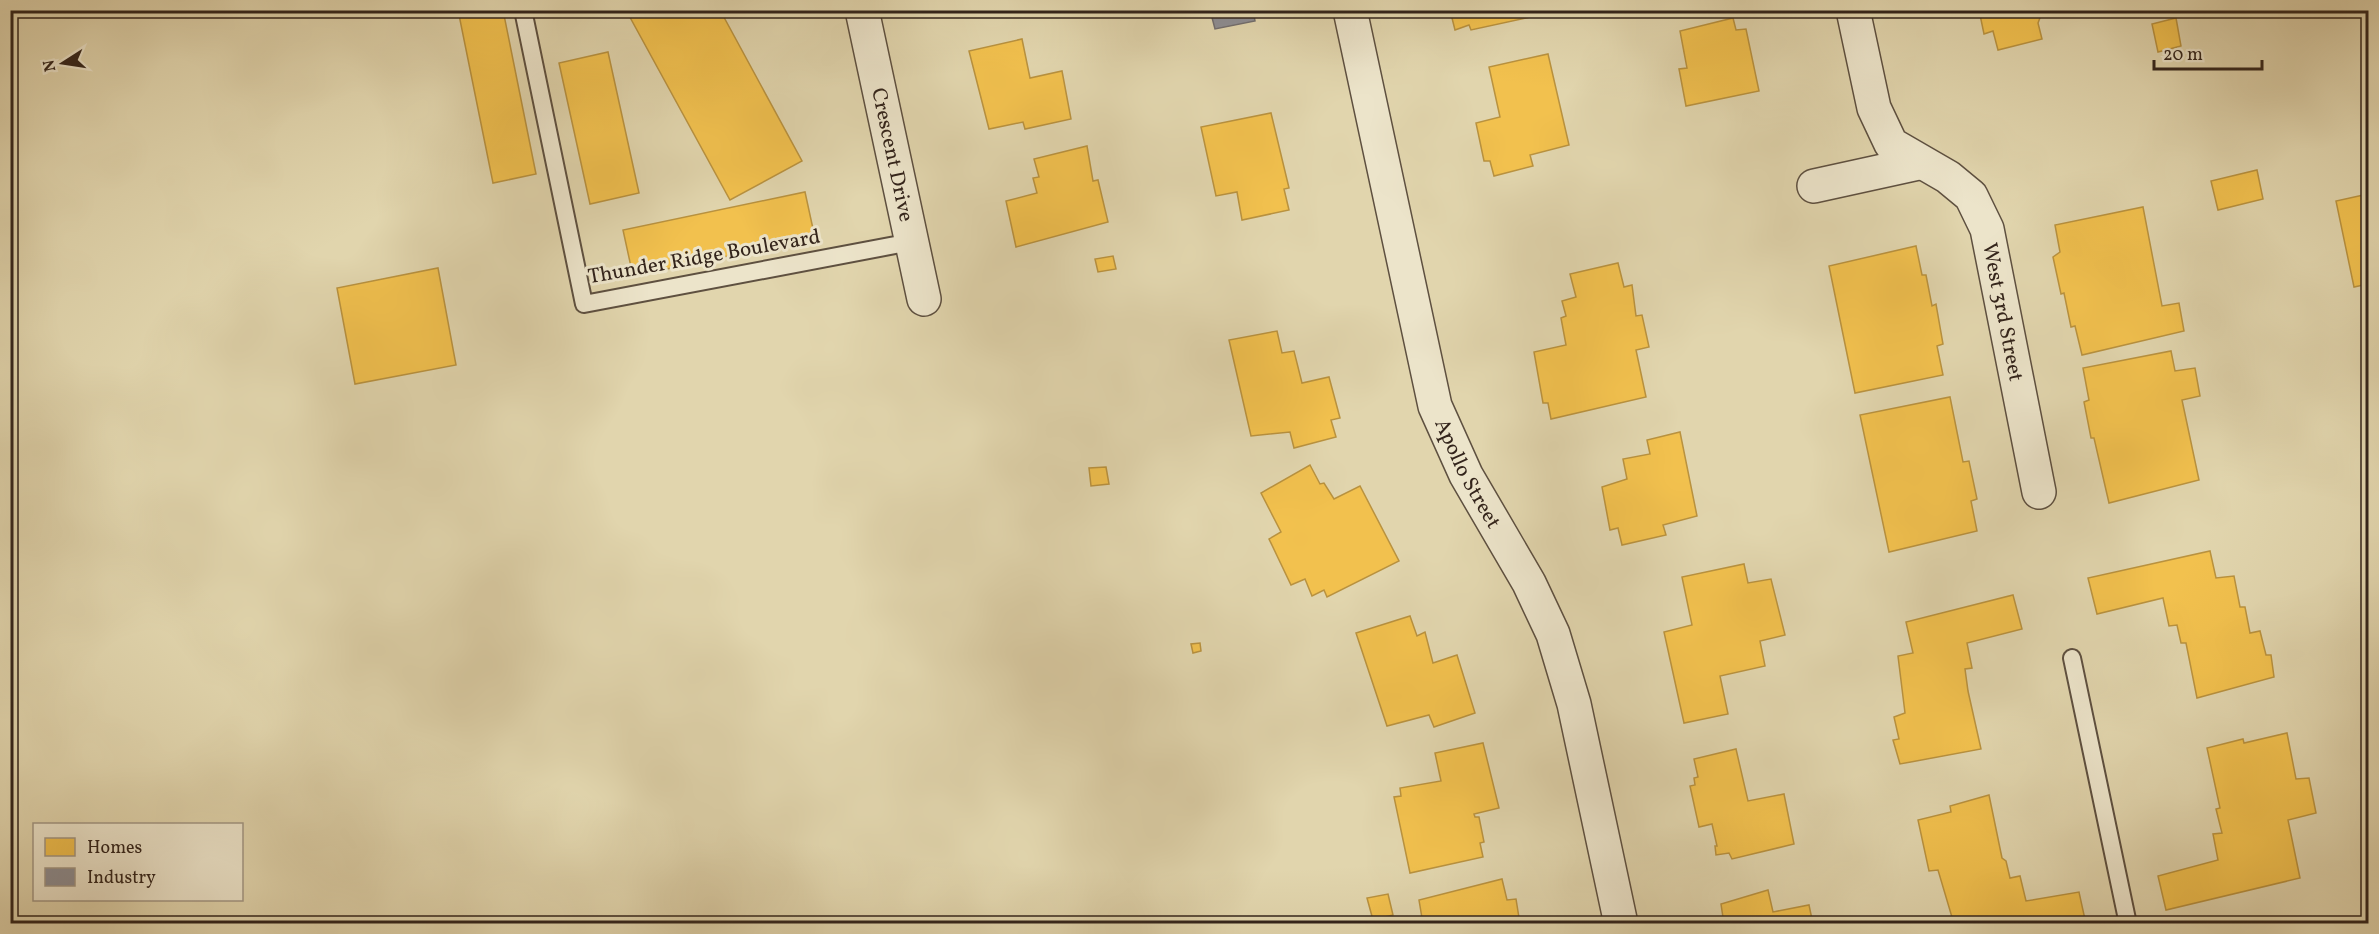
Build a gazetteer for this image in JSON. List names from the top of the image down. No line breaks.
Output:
{"streets":{"street":["Crescent Drive","West 3rd Street","Apollo Street"],"lane":["Thunder Ridge Boulevard"]},"crossings":[["Crescent Drive","Thunder Ridge Boulevard"]],"legend":["Homes","Industry"],"scale_bar":"20 m","north":"left"}
